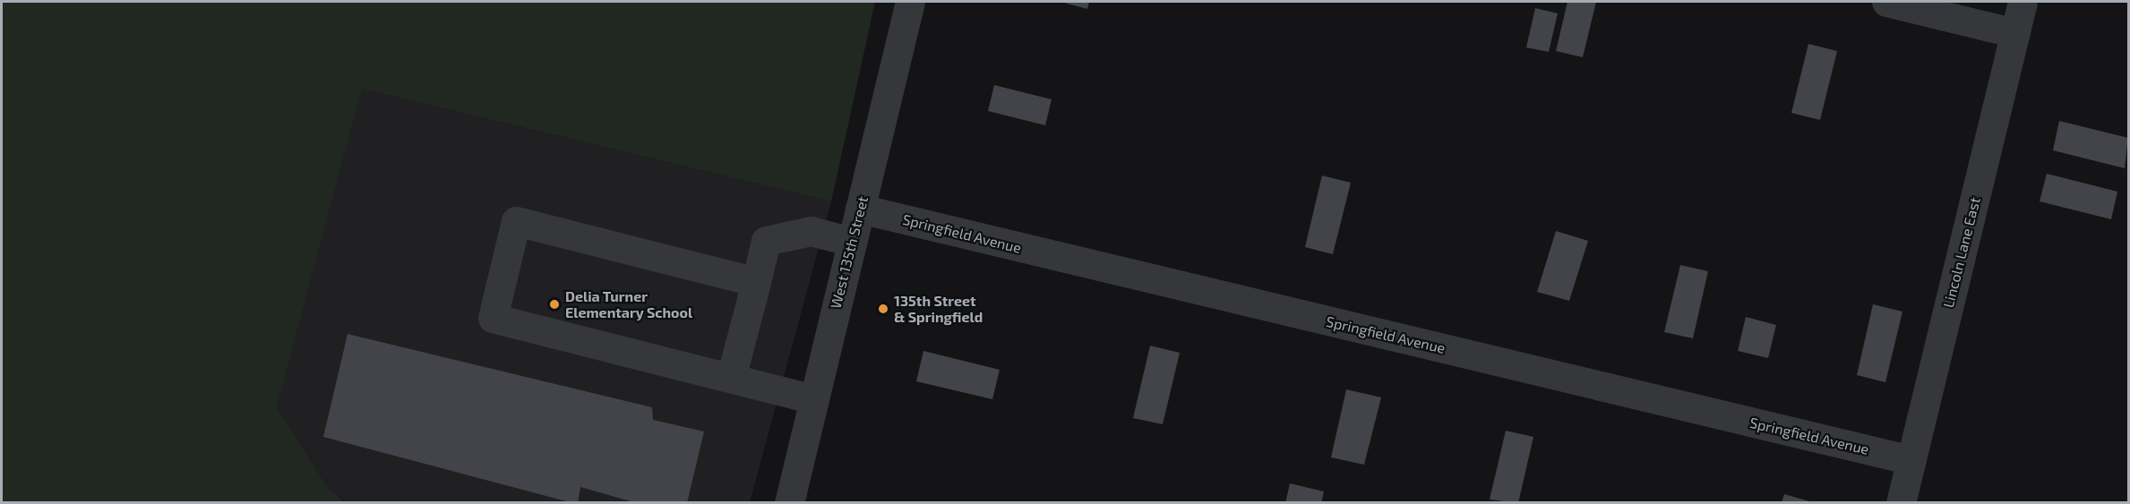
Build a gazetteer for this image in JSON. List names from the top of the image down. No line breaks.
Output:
{"streets":{"street":["Springfield Avenue","West 135th Street","Lincoln Lane East"]},"crossings":[["Springfield Avenue","West 135th Street"],["Springfield Avenue","Lincoln Lane East"]],"places":["Delia Turner Elementary School","135th Street & Springfield"]}
